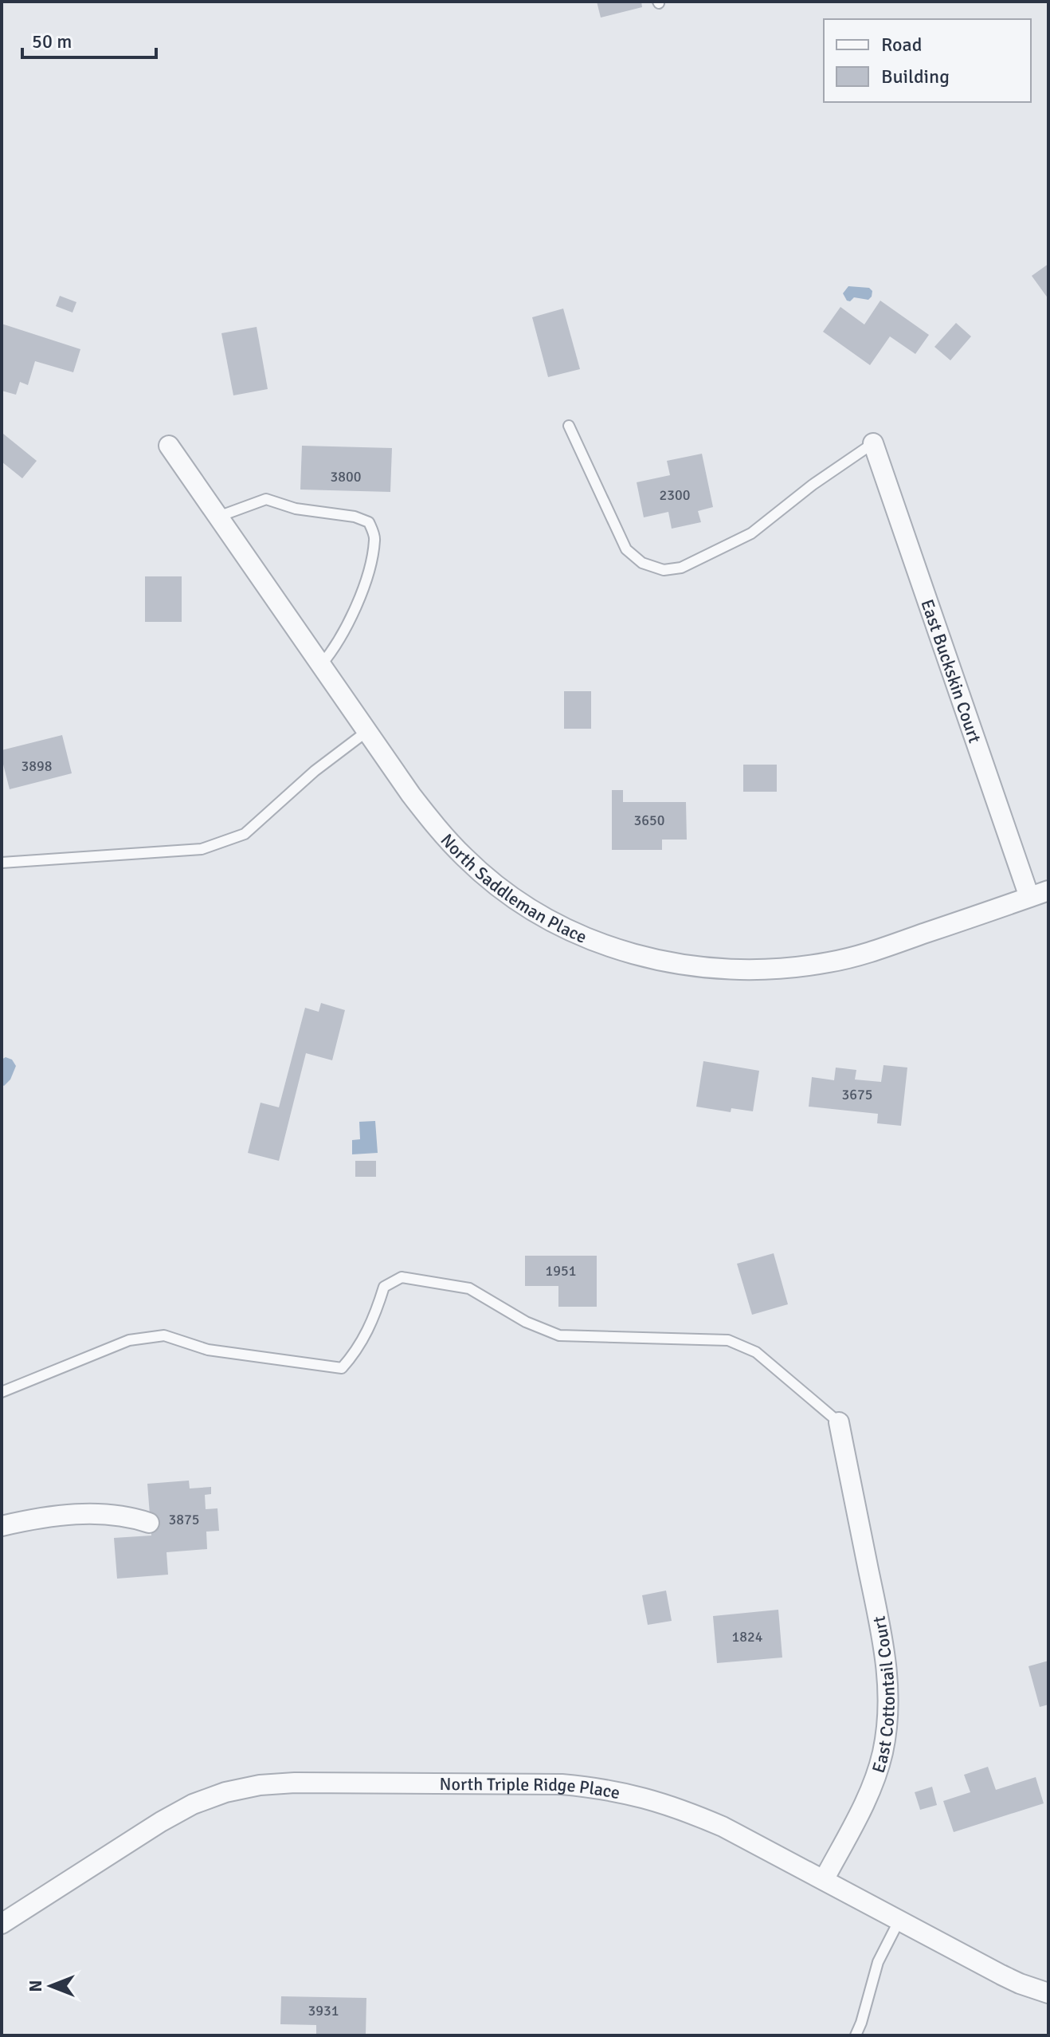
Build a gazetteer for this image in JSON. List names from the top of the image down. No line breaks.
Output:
{"streets":{"street":["East Buckskin Court","North Saddleman Place","East Cottontail Court","North Triple Ridge Place"]},"crossings":[["East Buckskin Court","North Saddleman Place"],["East Cottontail Court","North Triple Ridge Place"]],"house_numbers":["3800","2300","3898","3650","3675","1951","3875","1824","3931"],"legend":["Road","Building"],"scale_bar":"50 m","north":"left"}
